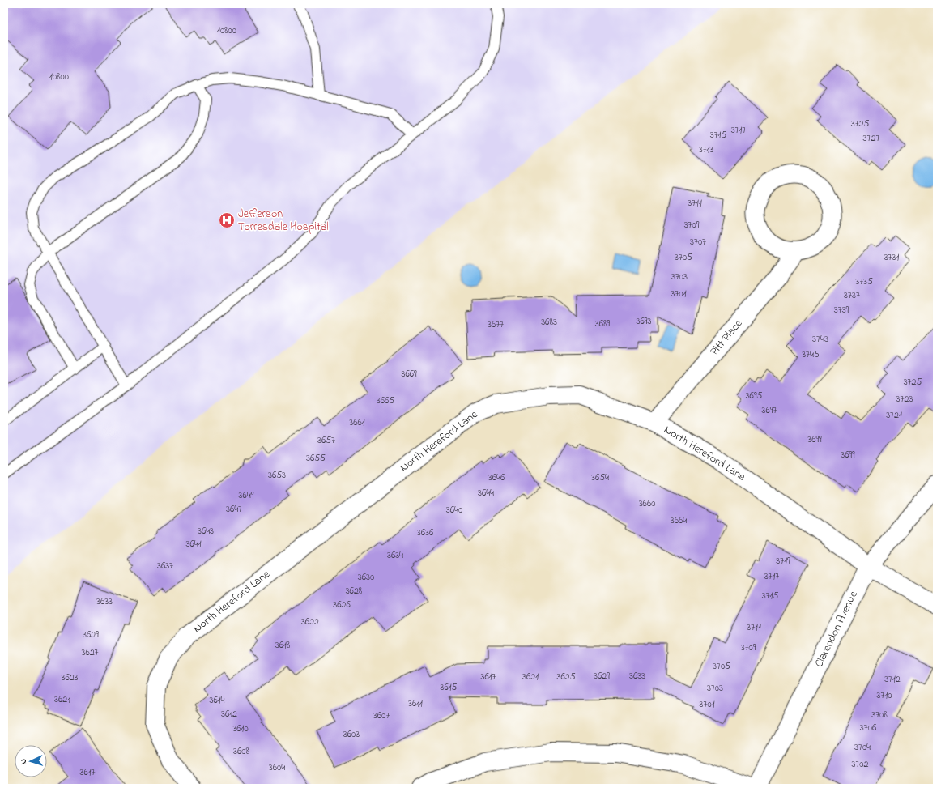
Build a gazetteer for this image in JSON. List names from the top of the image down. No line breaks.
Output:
{"streets":{"street":["Pitt Place","North Hereford Lane","Clarendon Avenue"]},"crossings":[["Pitt Place","North Hereford Lane"],["North Hereford Lane","Clarendon Avenue"]],"places":{"hospital":["Jefferson Torresdale Hospital"]},"house_numbers":["10800","10800","3725","3717","3715","3727","3713","3711","3709","3707","3705","3731","3703","3735","3701","3737","3739","3693","3683","3689","3677","3743","3745","3669","3725","3695","3723","3665","3697","3721","3661","3699","3657","3699","3655","3653","3646","3654","3644","3649","3660","3647","3640","3664","3643","3636","3641","3634","3719","3637","3717","3630","3628","3715","3633","3626","3622","3711","3629","3618","3709","3627","3705","3629","3633","3617","3621","3625","3623","3712","3615","3703","3710","3621","3614","3611","3701","3612","3708","3607","3706","3610","3603","3704","3608","3702","3604","3617"],"north":"left"}
